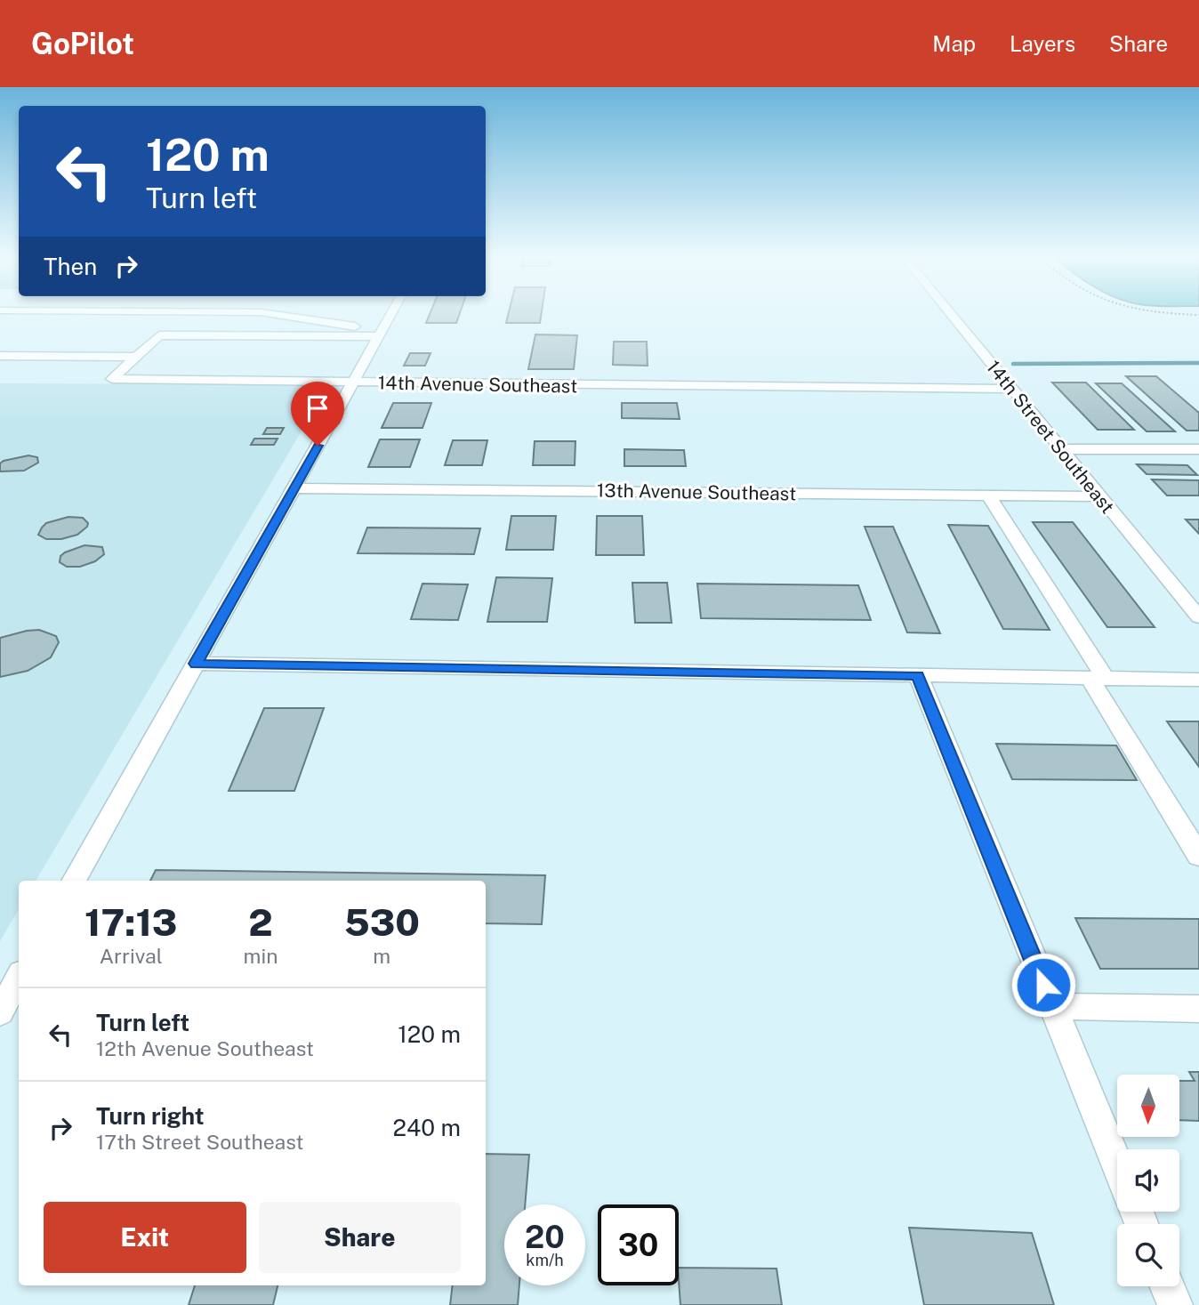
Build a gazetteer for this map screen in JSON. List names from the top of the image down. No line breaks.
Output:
{"streets":{"street":["14th Avenue Southeast","14th Street Southeast","13th Avenue Southeast"]},"crossings":[["14th Avenue Southeast","14th Street Southeast"],["14th Street Southeast","13th Avenue Southeast"]],"north":"bottom","page":{"header":"GoPilot","nav":["Map","Layers","Share"],"turn":["120 m","Turn left"],"then":"Then","eta":["17:13","Arrival","2","min","530","m"],"list":[{"name":"Turn left","note":"12th Avenue Southeast","value":"120 m"},{"name":"Turn right","note":"17th Street Southeast","value":"240 m"}],"buttons":["Exit","Share"],"speed":"20 km/h","limit":"30"}}
